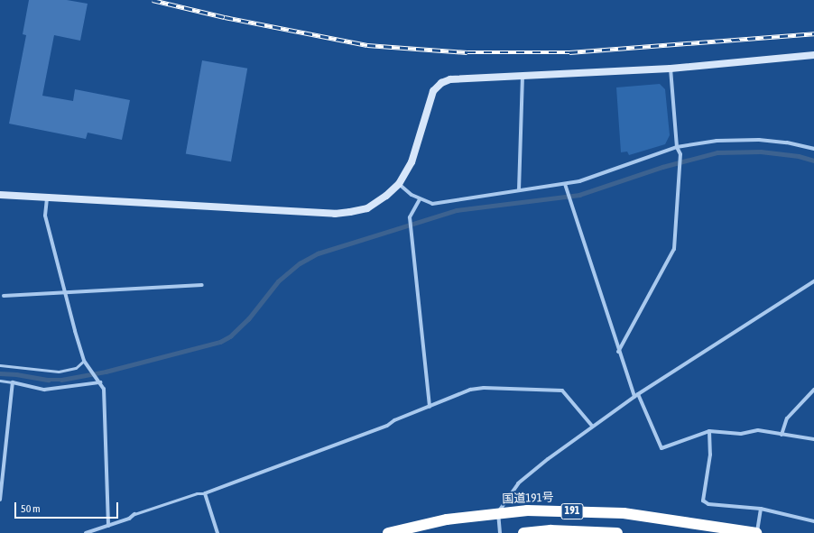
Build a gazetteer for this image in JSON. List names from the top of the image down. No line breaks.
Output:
{"streets":{"highway":["国道191号","191"]},"scale_bar":"50 m"}
